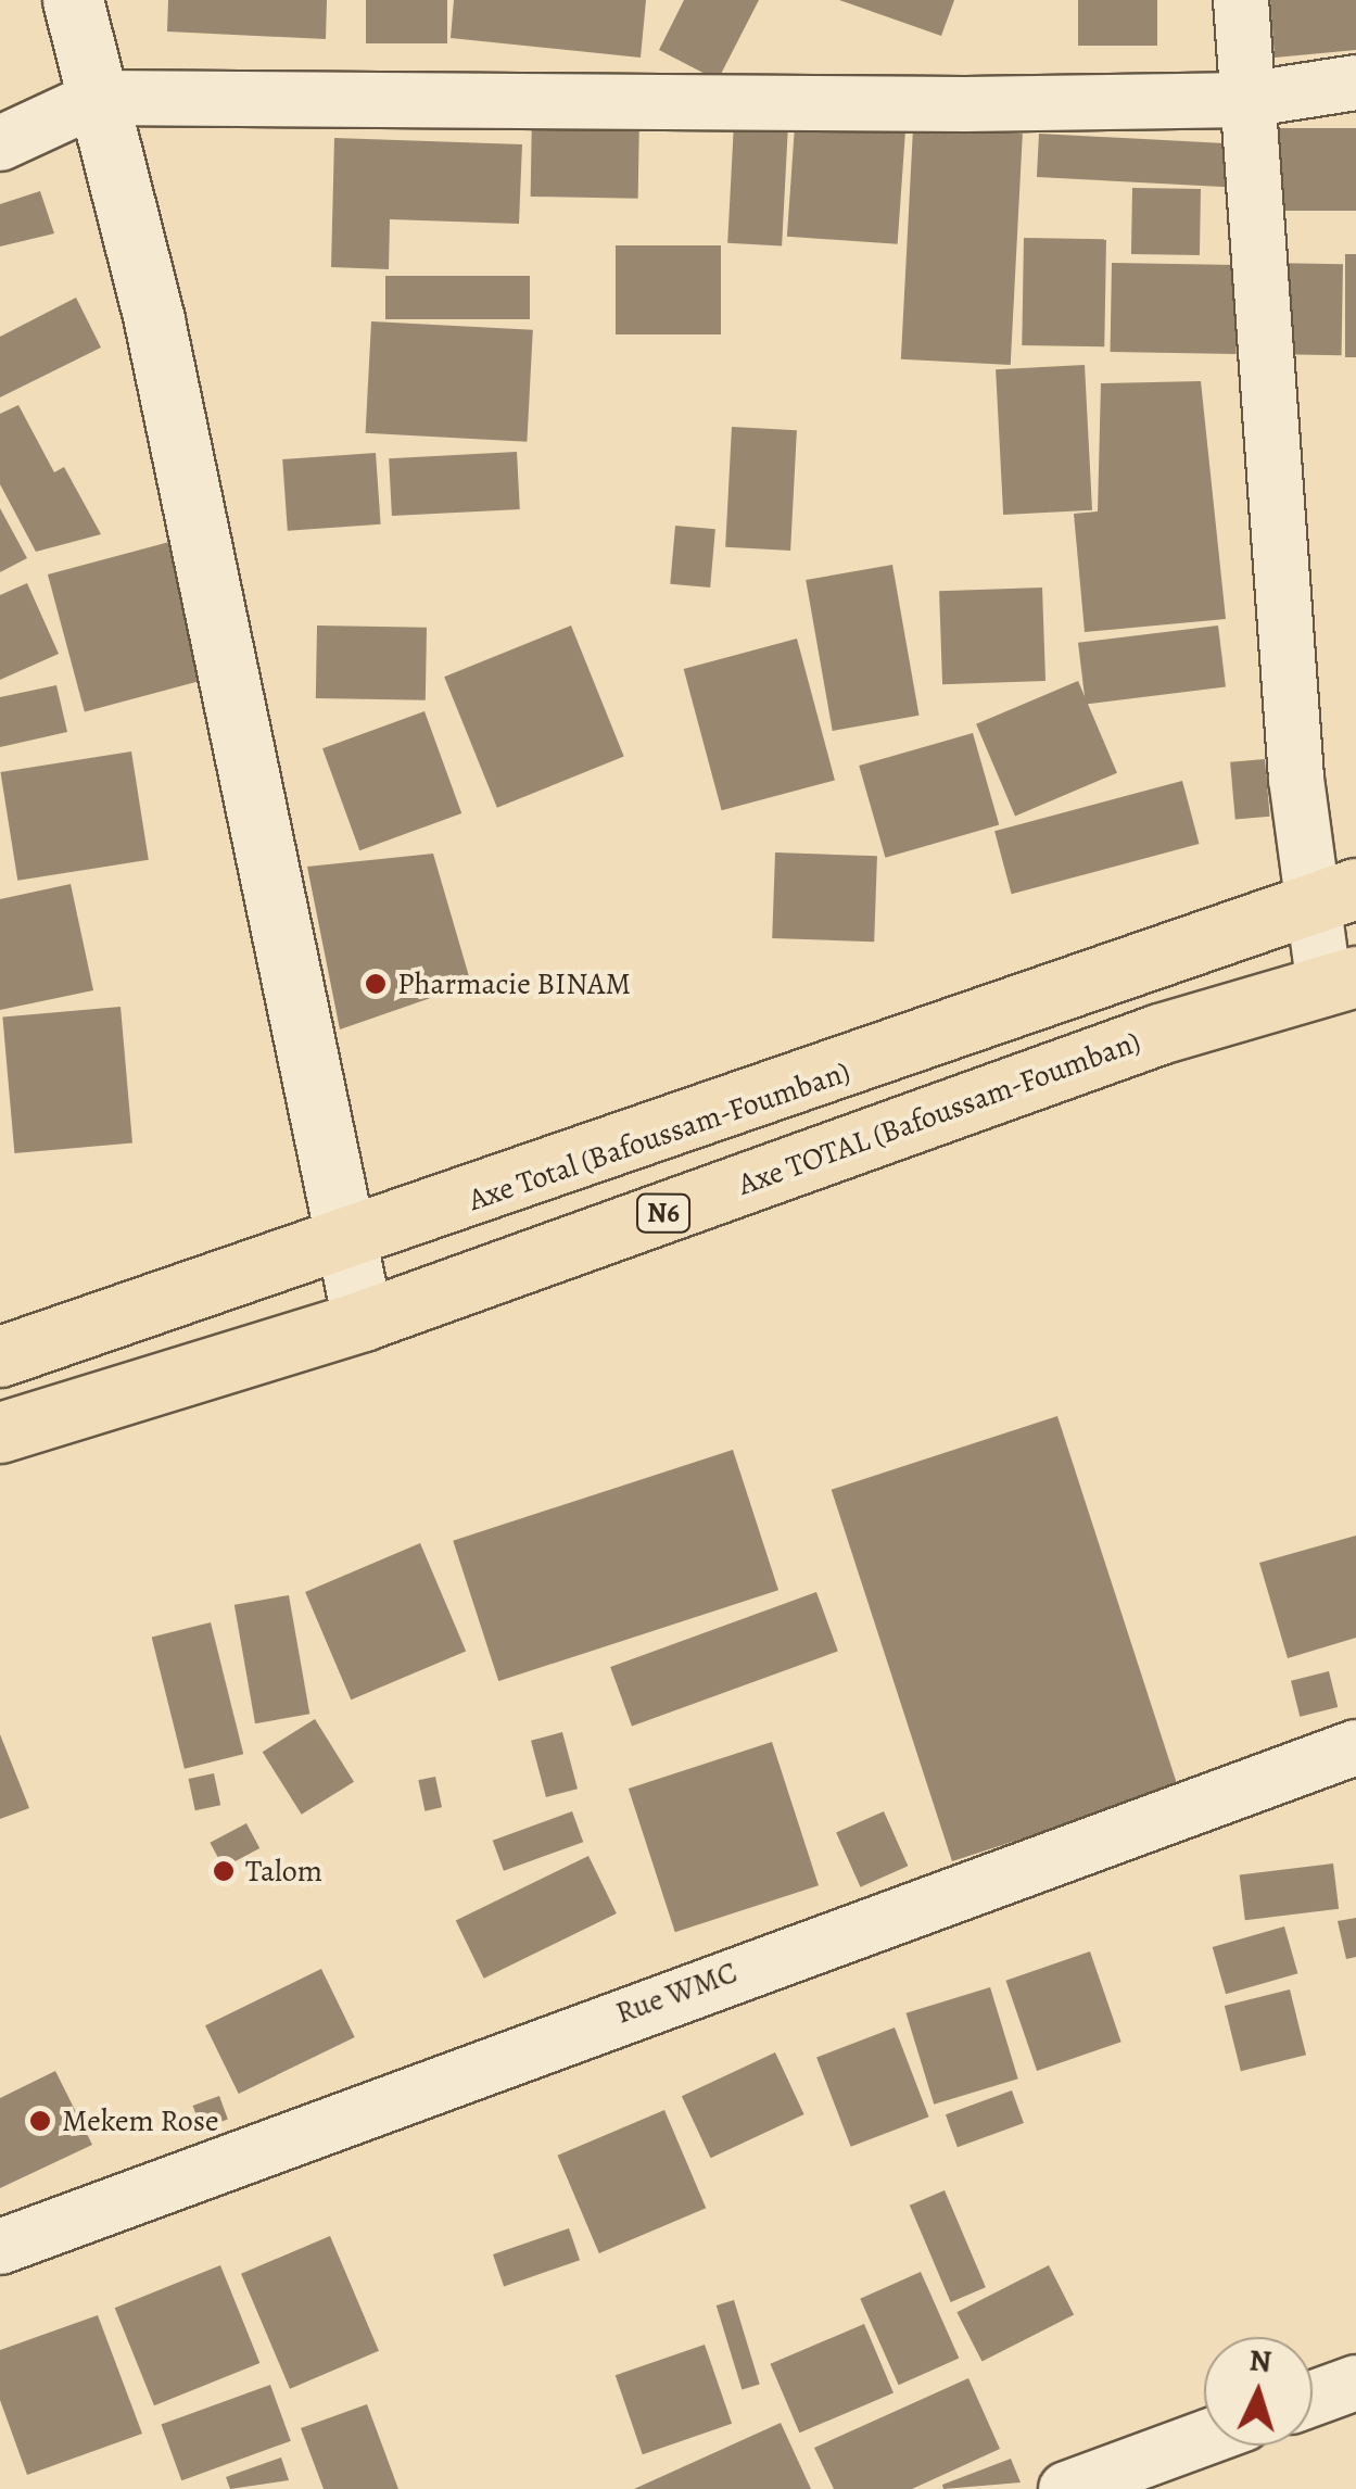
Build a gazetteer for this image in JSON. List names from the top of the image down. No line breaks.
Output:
{"streets":{"highway":["Axe TOTAL (Bafoussam-Foumban)","Axe Total (Bafoussam-Foumban)","N6"],"street":["Rue WMC"]},"places":["Pharmacie BINAM","Talom","Mekem Rose"],"north":"top"}
